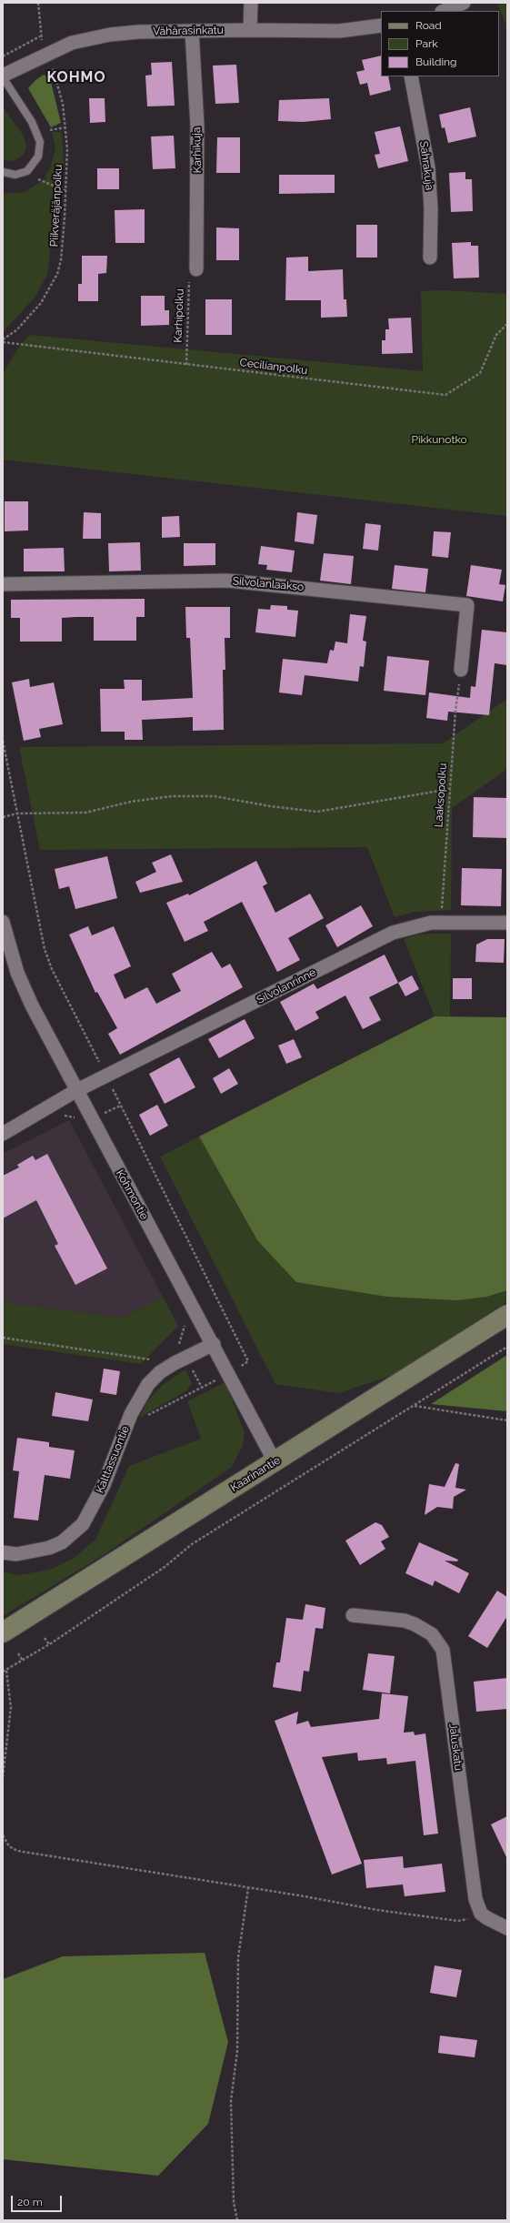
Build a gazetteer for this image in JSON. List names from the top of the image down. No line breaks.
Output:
{"streets":{"main road":["Kaarinantie"],"street":["Vähärasinkatu","Karhikuja","Sahrakuja","Silvolanlaakso","Silvolanrinne","Kohmontie","Kalttassuontie","Jaluskatu"],"path":["Piikveräjänpolku","Karhipolku","Cecilianpolku","Laaksopolku"]},"crossings":[["Vähärasinkatu","Karhikuja"],["Vähärasinkatu","Piikveräjänpolku"],["Karhikuja","Karhipolku"],["Piikveräjänpolku","Cecilianpolku"],["Karhipolku","Cecilianpolku"],["Silvolanlaakso","Laaksopolku"],["Laaksopolku","Silvolanrinne"],["Silvolanrinne","Kohmontie"],["Kohmontie","Kalttassuontie"],["Kohmontie","Kaarinantie"]],"districts":["KOHMO"],"parks":["Pikkunotko"],"legend":["Road","Park","Building"],"scale_bar":"20 m"}
